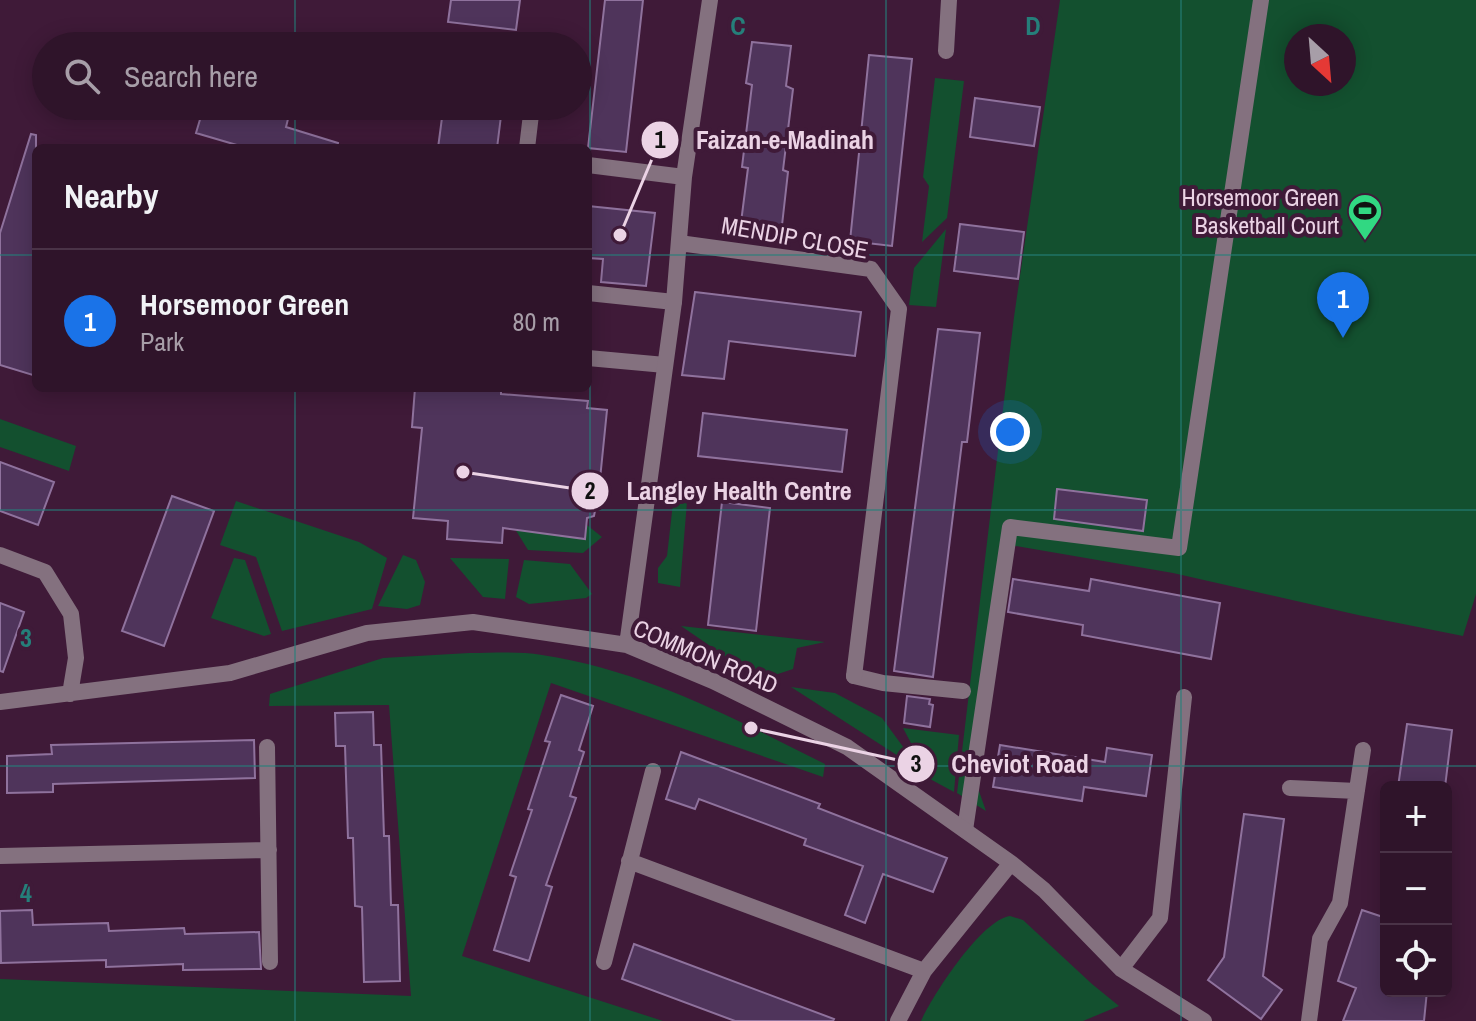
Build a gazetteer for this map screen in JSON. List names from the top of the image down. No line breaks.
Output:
{"streets":{"street":["MENDIP CLOSE","COMMON ROAD"]},"places":{"other":["Faizan-e-Madinah","Langley Health Centre","Cheviot Road"],"sports":["Horsemoor Green Basketball Court"]},"north":"bottom right","page":{"search":"Search here","heading":"Nearby","list":[{"mark":"1","name":"Horsemoor Green","note":"Park","value":"80 m"}],"pins":"1","map_buttons":["+","−"]},"grid":{"columns":["C","D"],"rows":["3","4"]}}
